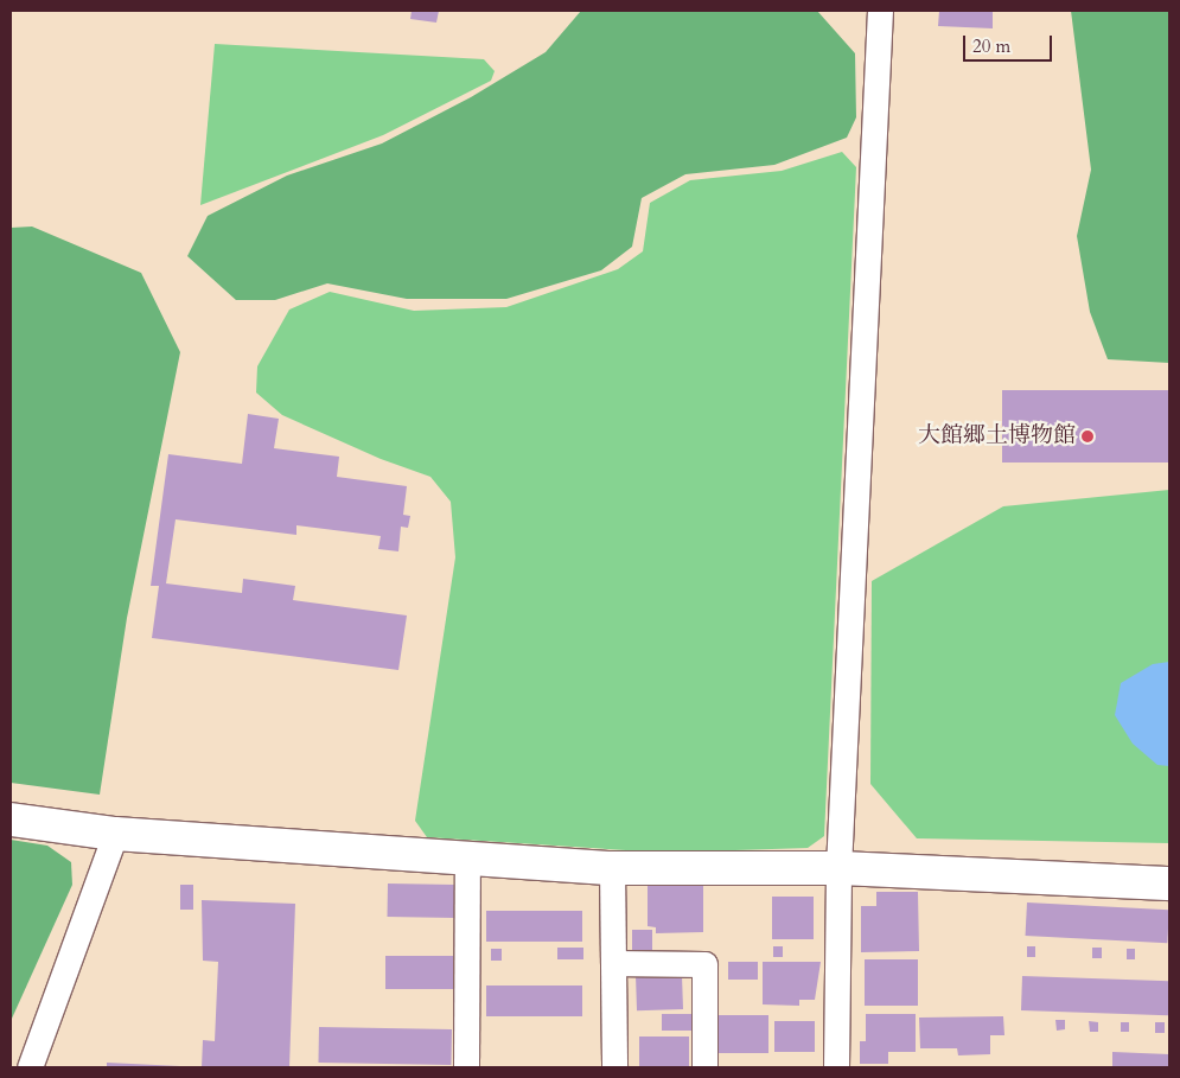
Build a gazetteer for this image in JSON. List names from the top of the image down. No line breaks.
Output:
{"places":["大館郷土博物館"],"scale_bar":"20 m"}
